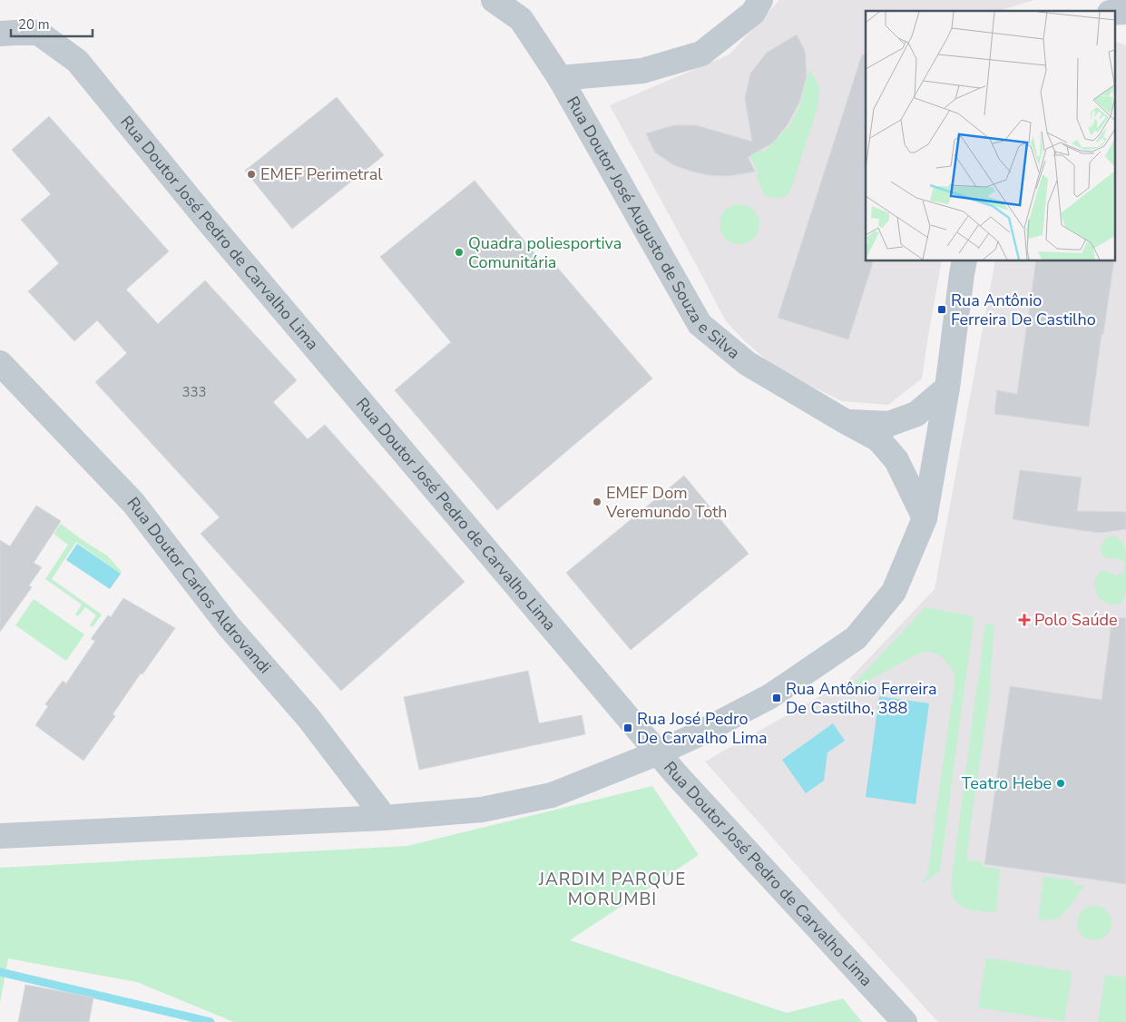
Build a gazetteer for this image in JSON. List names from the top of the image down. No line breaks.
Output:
{"streets":{"street":["Rua Doutor José Augusto de Souza e Silva","Rua Doutor José Pedro de Carvalho Lima","Rua Doutor Carlos Aldrovandi"]},"districts":["JARDIM PARQUE MORUMBI"],"places":{"other":["EMEF Perimetral","Quadra poliesportiva Comunitária","EMEF Dom Veremundo Toth","Teatro Hebe"],"transit":["Rua Antônio Ferreira De Castilho","Rua Antônio Ferreira De Castilho, 388","Rua José Pedro De Carvalho Lima"],"health":["Polo Saúde"]},"house_numbers":["333"],"scale_bar":"20 m"}
